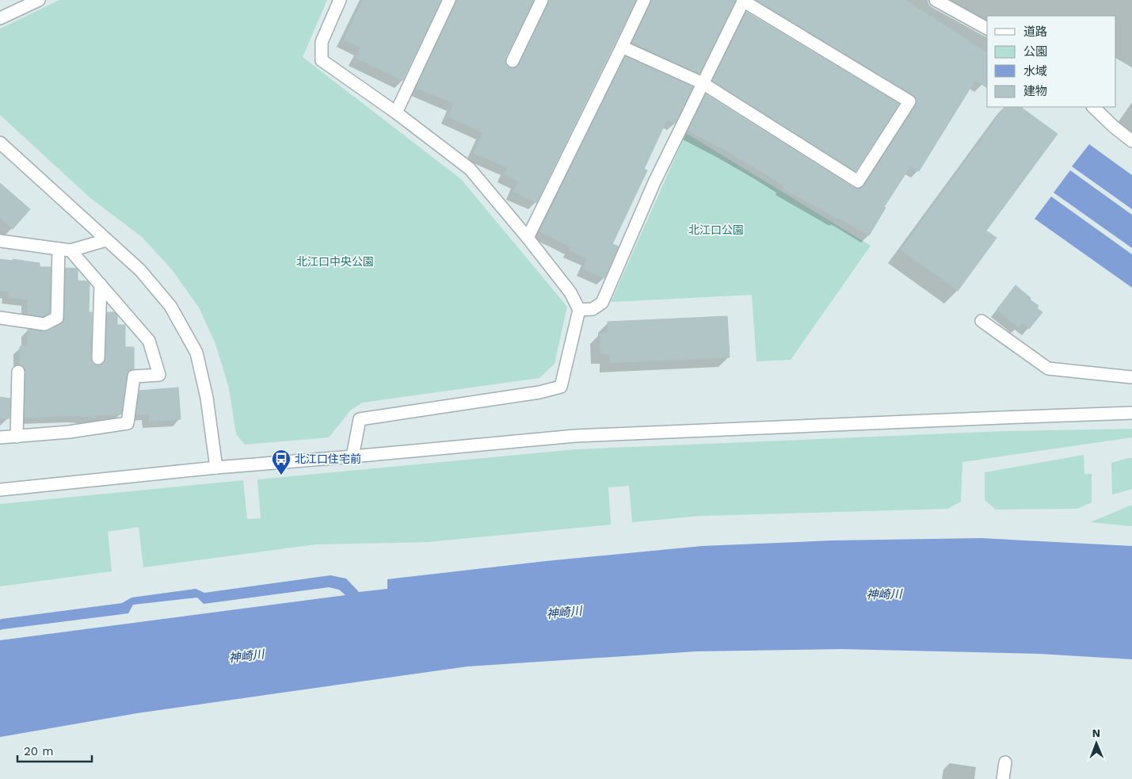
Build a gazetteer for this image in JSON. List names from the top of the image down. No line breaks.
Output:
{"water":["神崎川"],"parks":["北江口公園","北江口中央公園"],"places":{"bus stop":["北江口住宅前"]},"legend":["道路","公園","水域","建物"],"scale_bar":"20 m","north":"top"}
